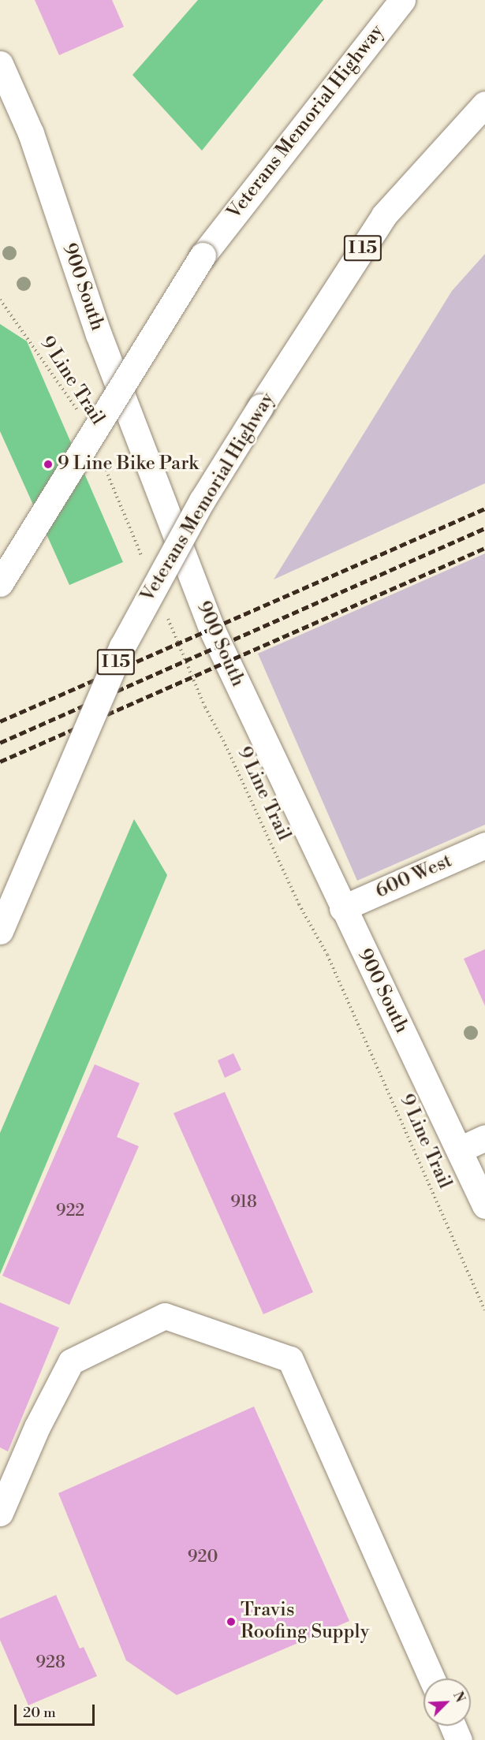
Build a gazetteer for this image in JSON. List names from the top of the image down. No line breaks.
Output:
{"streets":{"main road":["Veterans Memorial Highway","I 15","900 South","600 West"],"path":["9 Line Trail"]},"crossings":[["900 South","600 West"]],"places":["9 Line Bike Park","Travis Roofing Supply"],"house_numbers":["918","922","920","928"],"scale_bar":"20 m","north":"top right"}
